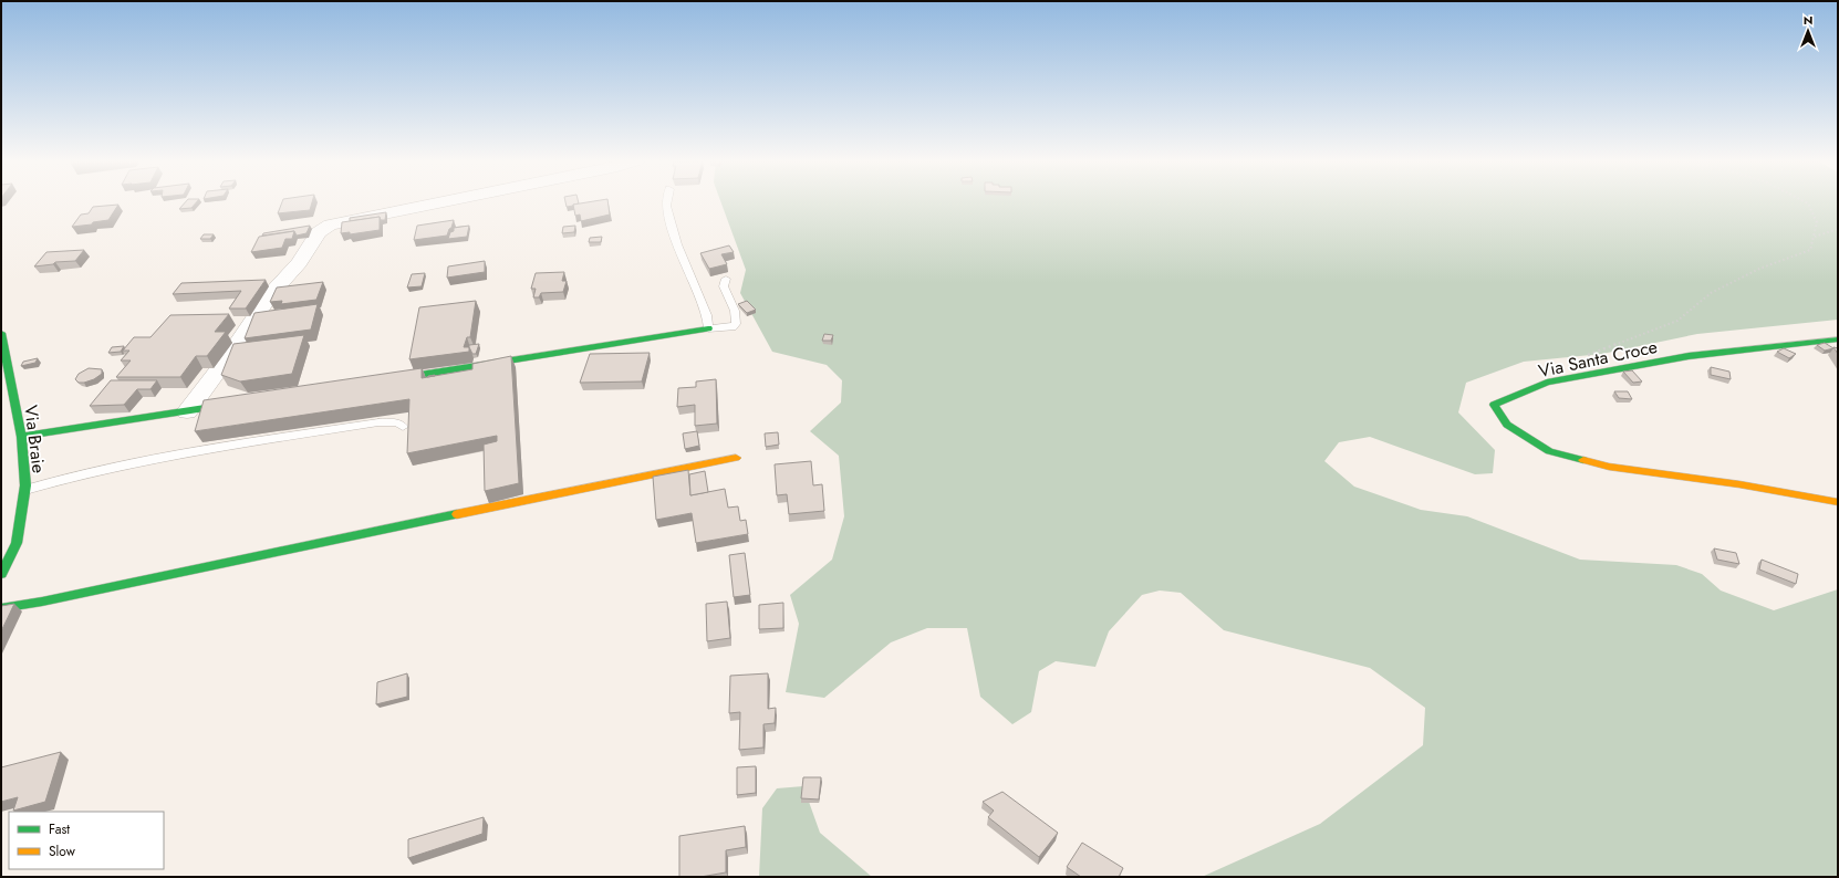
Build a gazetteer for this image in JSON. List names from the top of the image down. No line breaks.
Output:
{"streets":{"street":["Via Santa Croce","Via Braie"]},"legend":["Fast","Slow"],"north":"top"}
